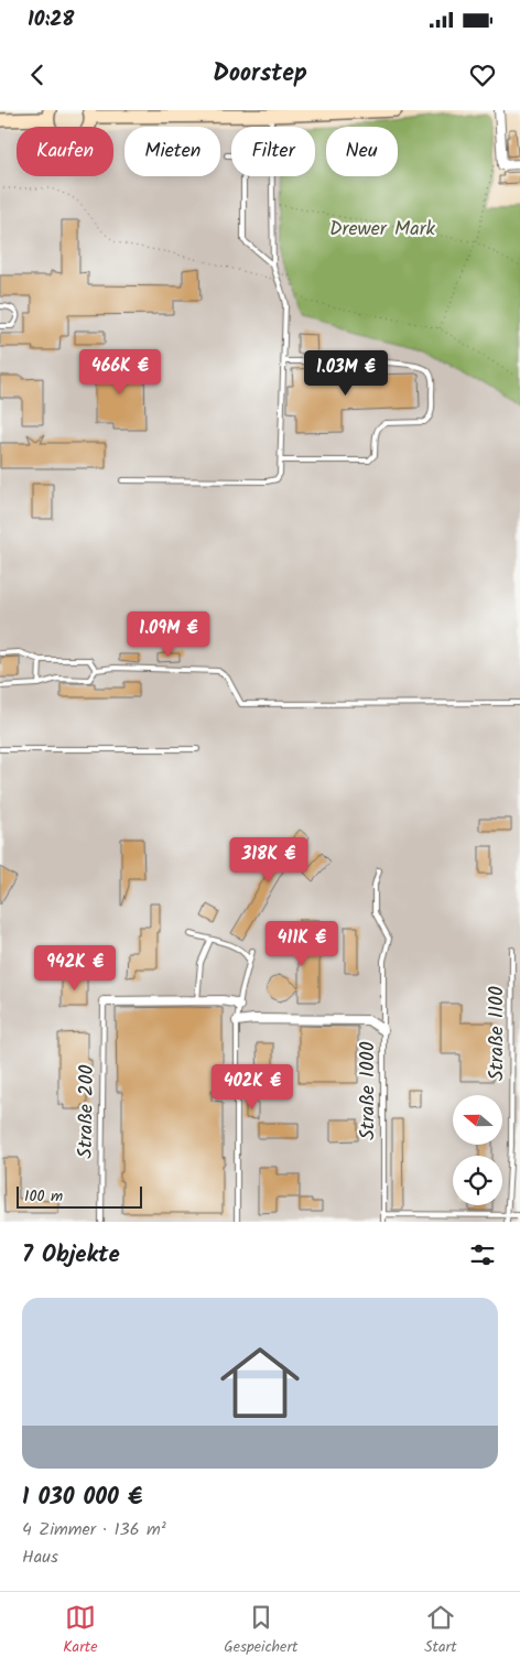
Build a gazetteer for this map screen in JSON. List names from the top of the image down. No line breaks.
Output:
{"streets":{"lane":["Straße 1100","Straße 1000","Straße 200"]},"parks":["Drewer Mark"],"scale_bar":"100 m","north":"left","page":{"status":"10:28","header":"Doorstep","chip":["Kaufen","Mieten","Filter","Neu"],"price":["466K €","1.03M €","1.09M €","318K €","411K €","942K €","402K €"],"scale":"100 m","heading":"7 Objekte","list":[{"name":"1 030 000 €","note":"4 Zimmer · 136 m² · Haus"}],"tabs":["Karte","Gespeichert","Start"]}}
